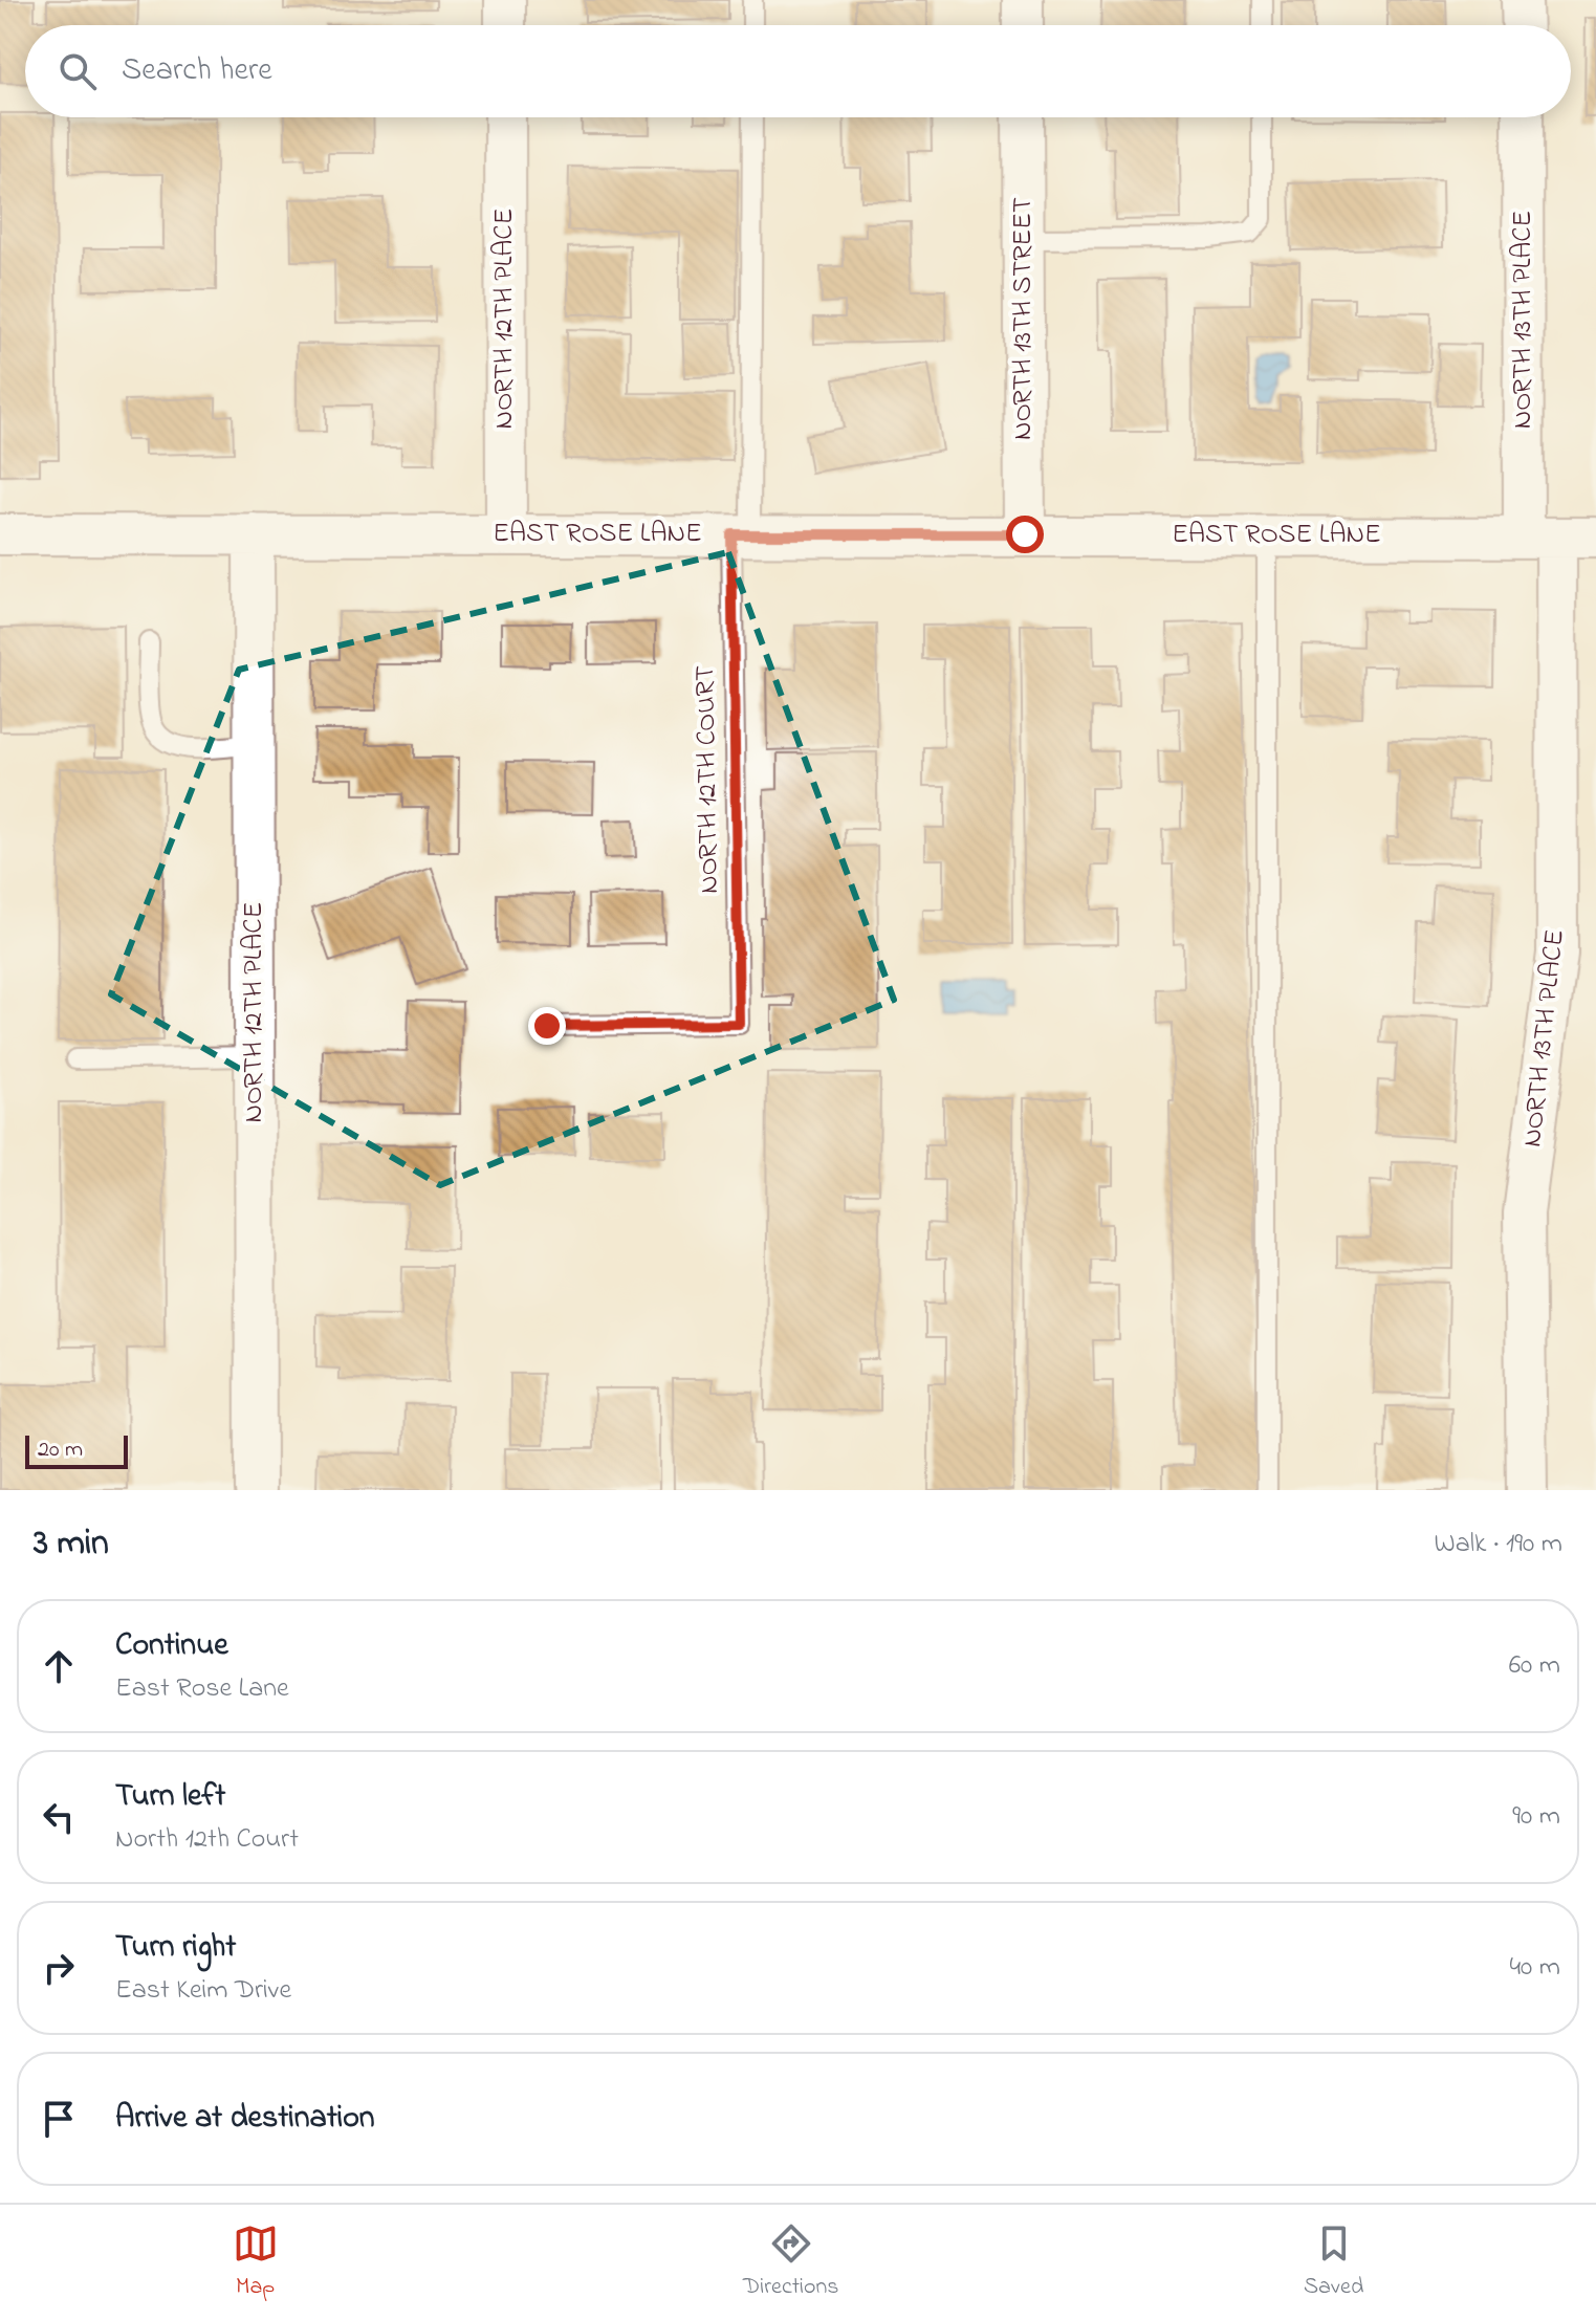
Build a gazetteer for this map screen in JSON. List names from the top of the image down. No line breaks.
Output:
{"streets":{"street":["NORTH 12TH PLACE","NORTH 13TH STREET","NORTH 13TH PLACE","EAST ROSE LANE"],"lane":["NORTH 12TH COURT"]},"crossings":[["NORTH 12TH PLACE","EAST ROSE LANE"],["NORTH 13TH STREET","EAST ROSE LANE"],["NORTH 13TH PLACE","EAST ROSE LANE"],["EAST ROSE LANE","NORTH 12TH COURT"]],"scale_bar":"20 m","page":{"search":"Search here","scale":"20 m","heading":["3 min","Walk · 190 m"],"list":[["Continue","East Rose Lane","60 m"],["Turn left","North 12th Court","90 m"],["Turn right","East Keim Drive","40 m"],"Arrive at destination"],"nav":["Map","Directions","Saved"]}}
